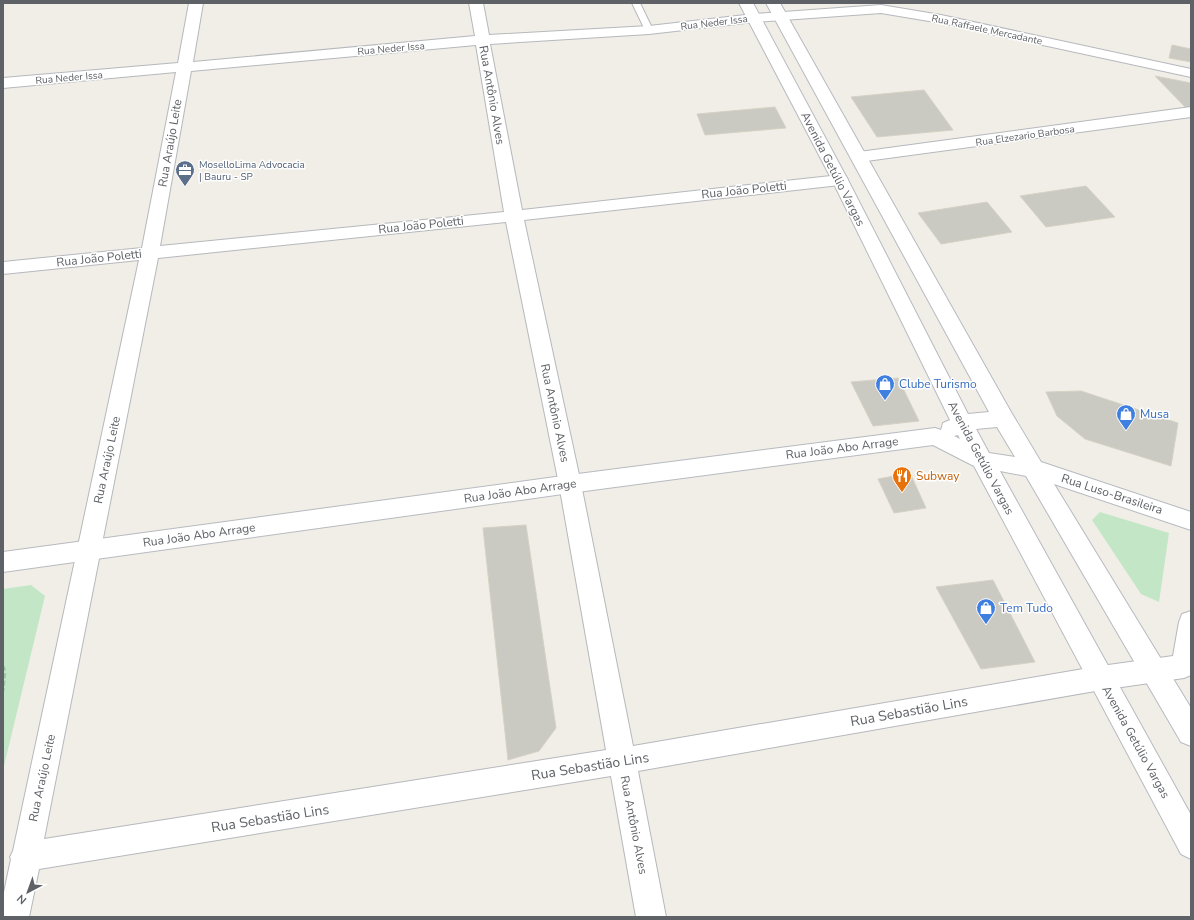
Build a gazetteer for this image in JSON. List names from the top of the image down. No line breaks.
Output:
{"streets":{"street":["Rua Neder Issa","Rua Raffaele Mercadante","Rua Antônio Alves","Rua Elzezario Barbosa","Rua Araújo Leite","Avenida Getúlio Vargas","Rua João Poletti","Rua João Abo Arrage","Rua Luso-Brasileira","Rua Sebastião Lins"]},"crossings":[["Rua Neder Issa","Rua Raffaele Mercadante"],["Rua Neder Issa","Rua Antônio Alves"],["Rua Neder Issa","Rua Araújo Leite"],["Rua Neder Issa","Avenida Getúlio Vargas"],["Rua Antônio Alves","Rua João Poletti"],["Rua Antônio Alves","Rua João Abo Arrage"],["Rua Antônio Alves","Rua Sebastião Lins"],["Rua Araújo Leite","Rua João Poletti"],["Rua Araújo Leite","Rua João Abo Arrage"],["Rua Araújo Leite","Rua Sebastião Lins"],["Avenida Getúlio Vargas","Rua João Poletti"],["Avenida Getúlio Vargas","Rua João Abo Arrage"],["Avenida Getúlio Vargas","Rua Sebastião Lins"]],"places":{"office":["MoselloLima Advocacia | Bauru - SP"],"shop":["Clube Turismo","Musa","Tem Tudo"],"restaurant":["Subway"]},"north":"bottom left"}
